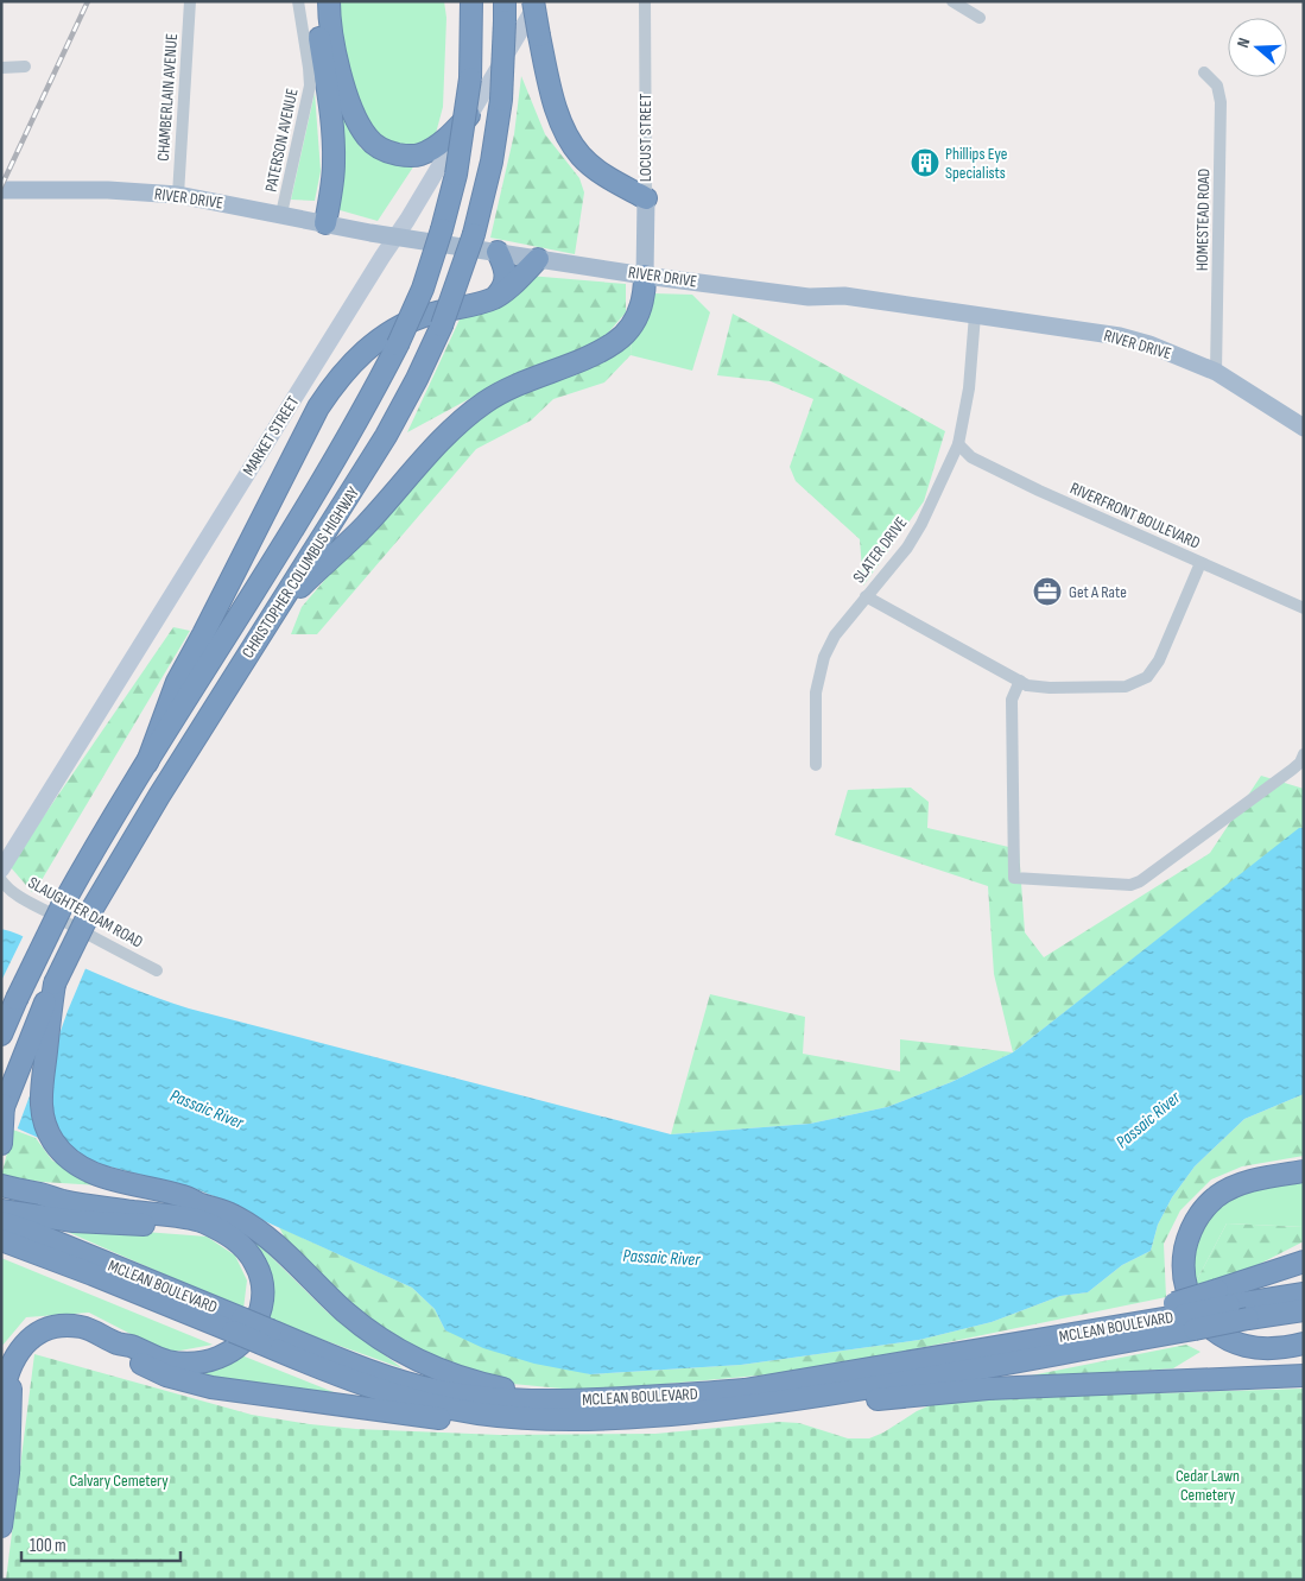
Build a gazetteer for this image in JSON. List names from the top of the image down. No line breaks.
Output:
{"streets":{"highway":["CHRISTOPHER COLUMBUS HIGHWAY","MCLEAN BOULEVARD"],"main road":["LOCUST STREET","RIVER DRIVE","MARKET STREET"],"street":["CHAMBERLAIN AVENUE","PATERSON AVENUE","HOMESTEAD ROAD","RIVERFRONT BOULEVARD","SLATER DRIVE","SLAUGHTER DAM ROAD"]},"crossings":[["CHAMBERLAIN AVENUE","RIVER DRIVE"],["LOCUST STREET","RIVER DRIVE"],["PATERSON AVENUE","RIVER DRIVE"],["RIVER DRIVE","HOMESTEAD ROAD"],["RIVER DRIVE","MARKET STREET"],["RIVER DRIVE","SLATER DRIVE"],["RIVERFRONT BOULEVARD","SLATER DRIVE"]],"water":["Passaic River"],"parks":["Cedar Lawn Cemetery","Calvary Cemetery"],"places":{"building":["Phillips Eye Specialists"],"office":["Get A Rate"]},"scale_bar":"100 m","north":"left"}
